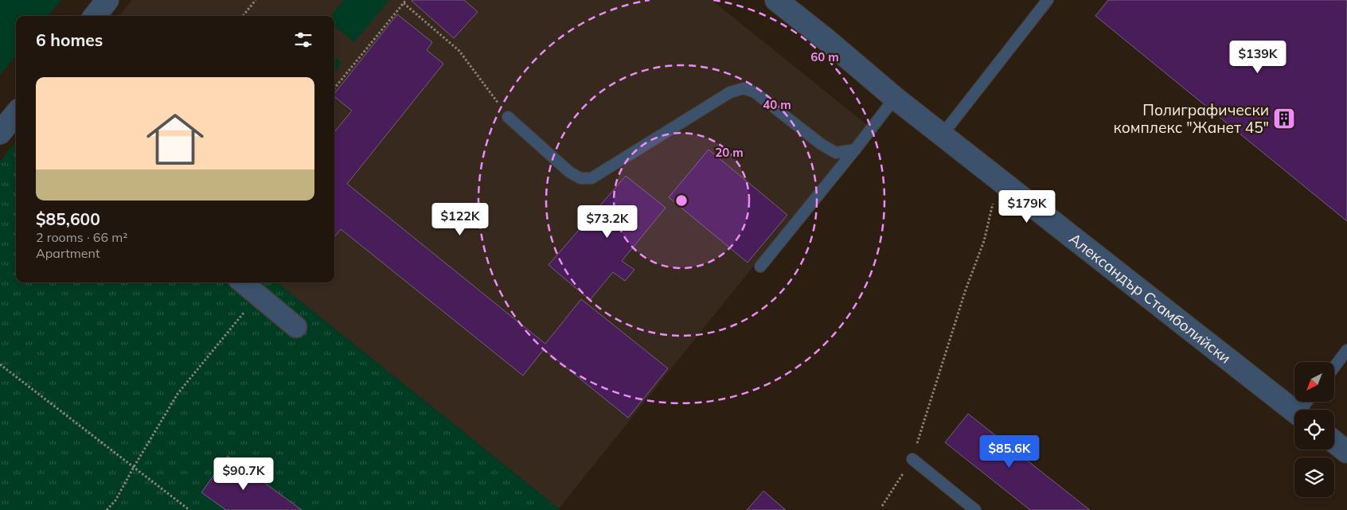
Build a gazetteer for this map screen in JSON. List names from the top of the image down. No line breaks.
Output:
{"streets":{"street":["Александър Стамболийски"]},"places":{"building":["Полиграфически комплекс \"Жанет 45\""]},"north":"bottom left","page":{"heading":"6 homes","price":["$139K","$179K","$122K","$73.2K","$85.6K","$90.7K"],"list":[{"name":"$85,600","note":"2 rooms · 66 m² · Apartment"}]},"rings":["60 m","40 m","20 m"]}
